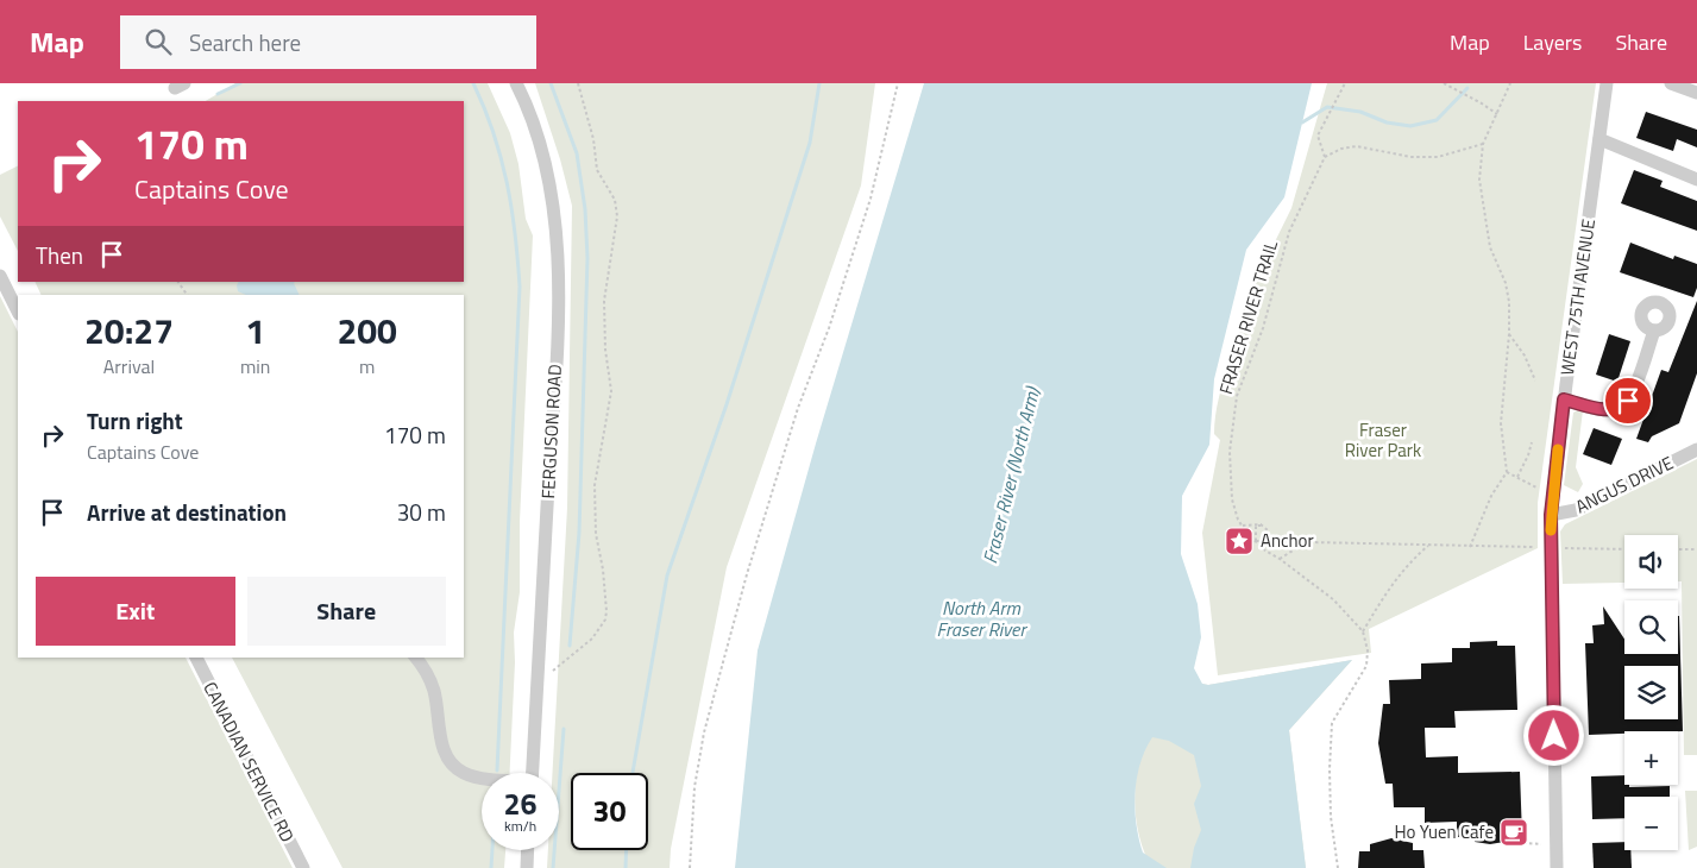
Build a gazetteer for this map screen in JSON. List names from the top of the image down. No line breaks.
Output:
{"streets":{"street":["WEST 75TH AVENUE","FERGUSON ROAD","ANGUS DRIVE","CANADIAN SERVICE RD"],"path":["FRASER RIVER TRAIL"]},"crossings":[["WEST 75TH AVENUE","ANGUS DRIVE"]],"water":["Fraser River (North Arm)","North Arm Fraser River"],"parks":["Fraser River Park"],"places":{"place":["Anchor"],"cafe":["Ho Yuen Cafe"]},"page":{"header":"Map","search":"Search here","nav":["Map","Layers","Share"],"turn":["170 m","Captains Cove"],"then":"Then","eta":["20:27","Arrival","1","min","200","m"],"list":[{"name":"Turn right","note":"Captains Cove","value":"170 m"},{"name":"Arrive at destination","value":"30 m"}],"map_buttons":["+","−"],"buttons":["Exit","Share"],"speed":"26 km/h","limit":"30"}}
